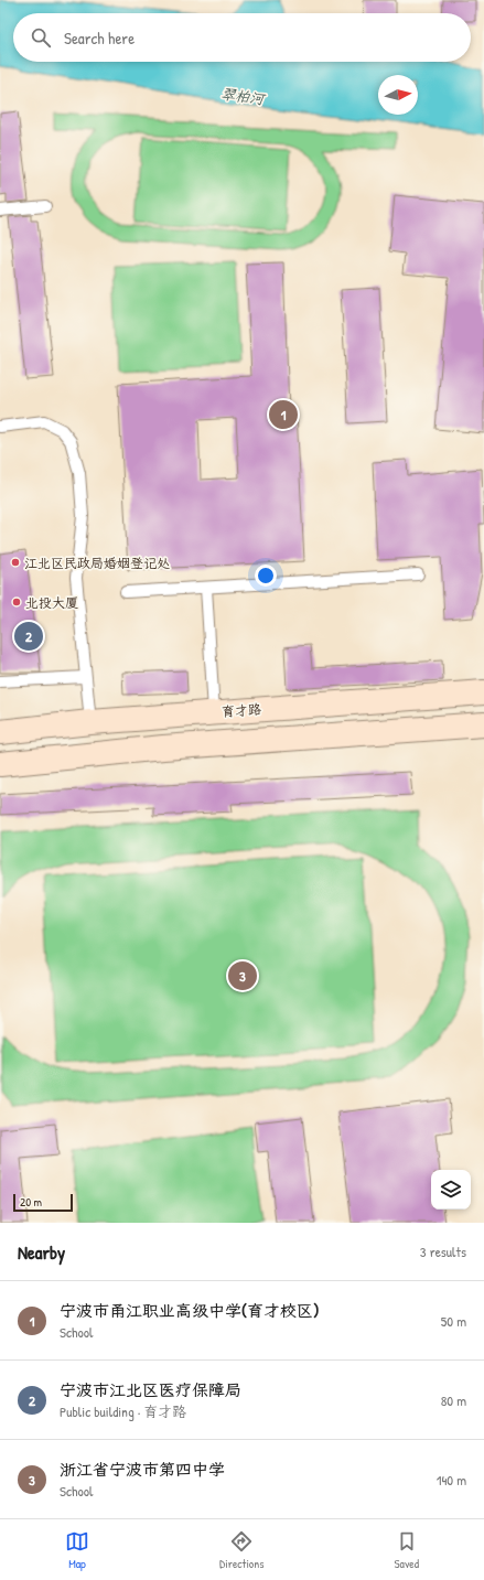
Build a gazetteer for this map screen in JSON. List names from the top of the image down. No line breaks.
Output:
{"streets":{"main road":["育才路"]},"water":["翠柏河"],"places":["江北区民政局婚姻登记处","北投大厦"],"scale_bar":"20 m","north":"right","page":{"search":"Search here","pins":["1","2","3"],"scale":"20 m","heading":["Nearby","3 results"],"list":[{"mark":"1","name":"宁波市甬江职业高级中学(育才校区)","note":"School","value":"50 m"},{"mark":"2","name":"宁波市江北区医疗保障局","note":"Public building · 育才路","value":"80 m"},{"mark":"3","name":"浙江省宁波市第四中学","note":"School","value":"140 m"}],"nav":["Map","Directions","Saved"]}}
